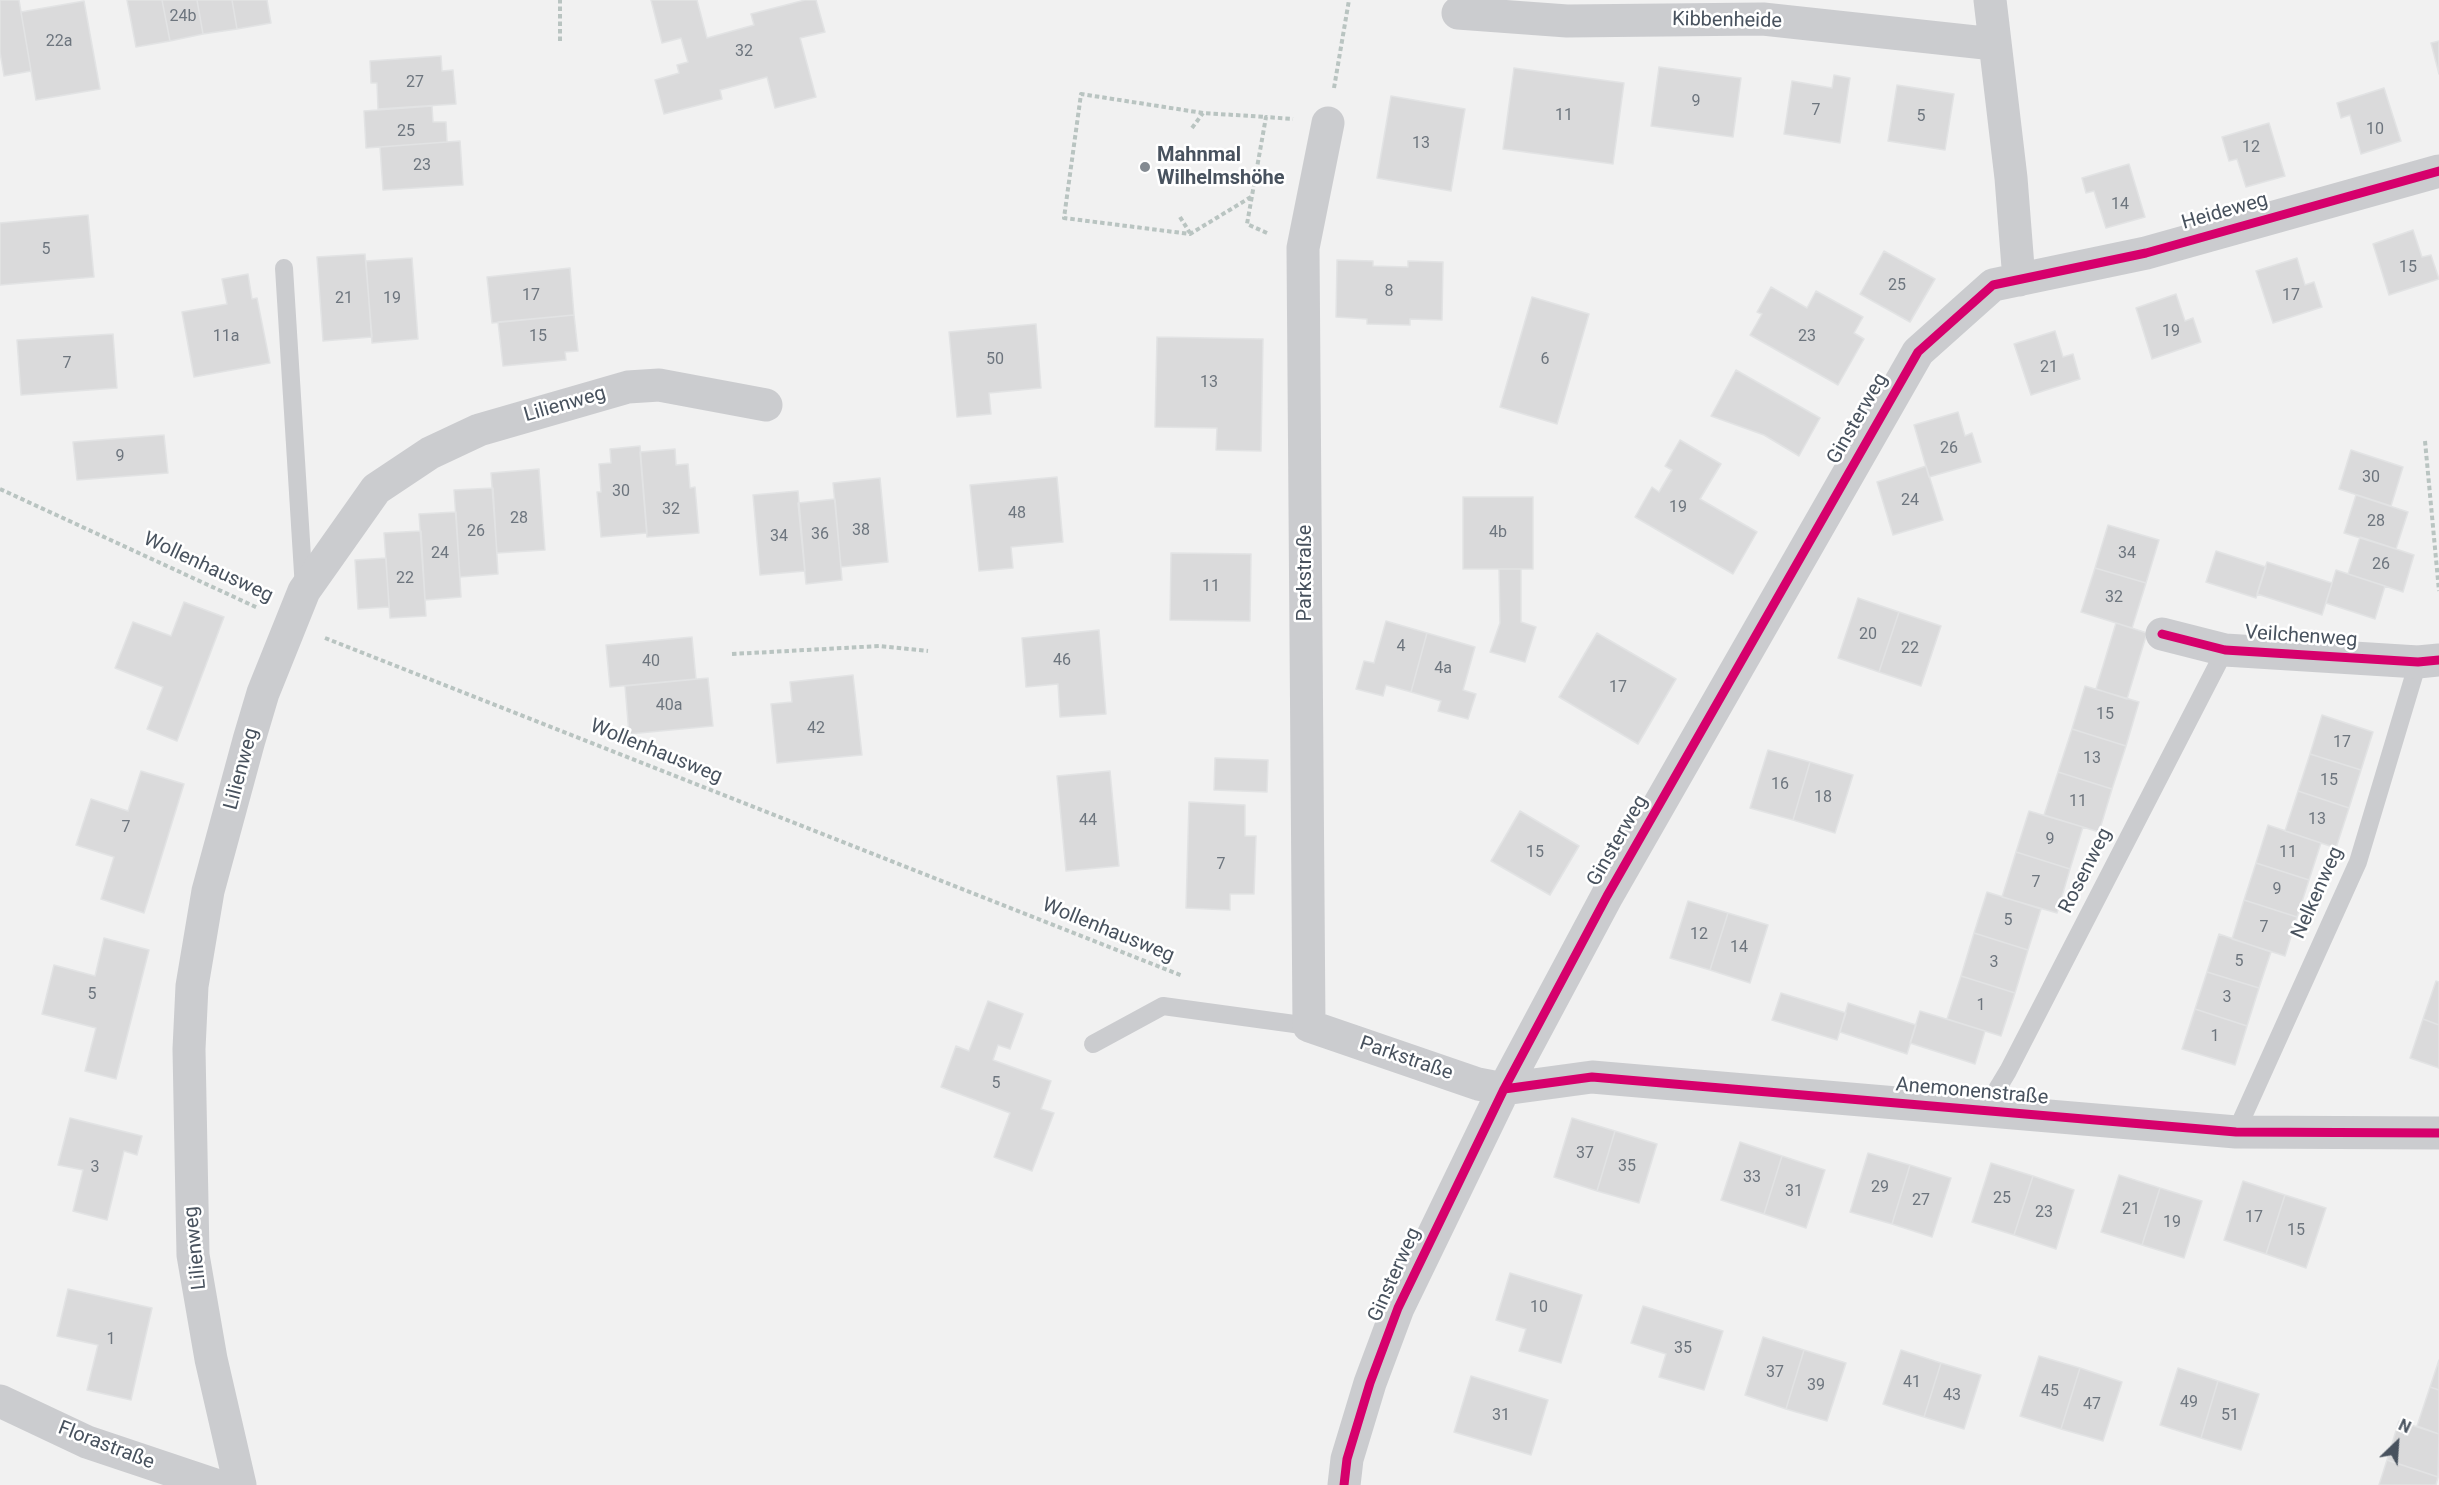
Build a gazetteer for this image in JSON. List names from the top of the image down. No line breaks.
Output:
{"streets":{"street":["Kibbenheide","Heideweg","Lilienweg","Ginsterweg","Parkstraße","Veilchenweg","Anemonenstraße","Florastraße"],"lane":["Rosenweg","Nelkenweg"],"path":["Wollenhausweg"]},"crossings":[["Heideweg","Ginsterweg"],["Lilienweg","Wollenhausweg"],["Ginsterweg","Parkstraße"],["Ginsterweg","Anemonenstraße"],["Parkstraße","Anemonenstraße"],["Veilchenweg","Rosenweg"],["Veilchenweg","Nelkenweg"],["Rosenweg","Anemonenstraße"],["Nelkenweg","Anemonenstraße"]],"places":["Mahnmal Wilhelmshöhe"],"house_numbers":["24b","22a","32","27","9","7","11","5","10","25","13","12","23","14","5","15","25","8","17","17","21","19","19","11a","15","23","50","6","7","21","13","26","9","30","30","24","19","32","48","28","28","38","26","4b","36","34","24","34","26","22","11","32","20","4","22","46","40","4a","17","40a","15","42","17","13","15","16","18","11","13","44","7","9","15","11","7","7","9","5","7","12","14","5","3","5","3","1","1","5","37","35","3","33","29","31","25","27","21","23","17","19","15","10","1","35","37","41","39","45","43","49","47","31","51"],"north":"top right"}
